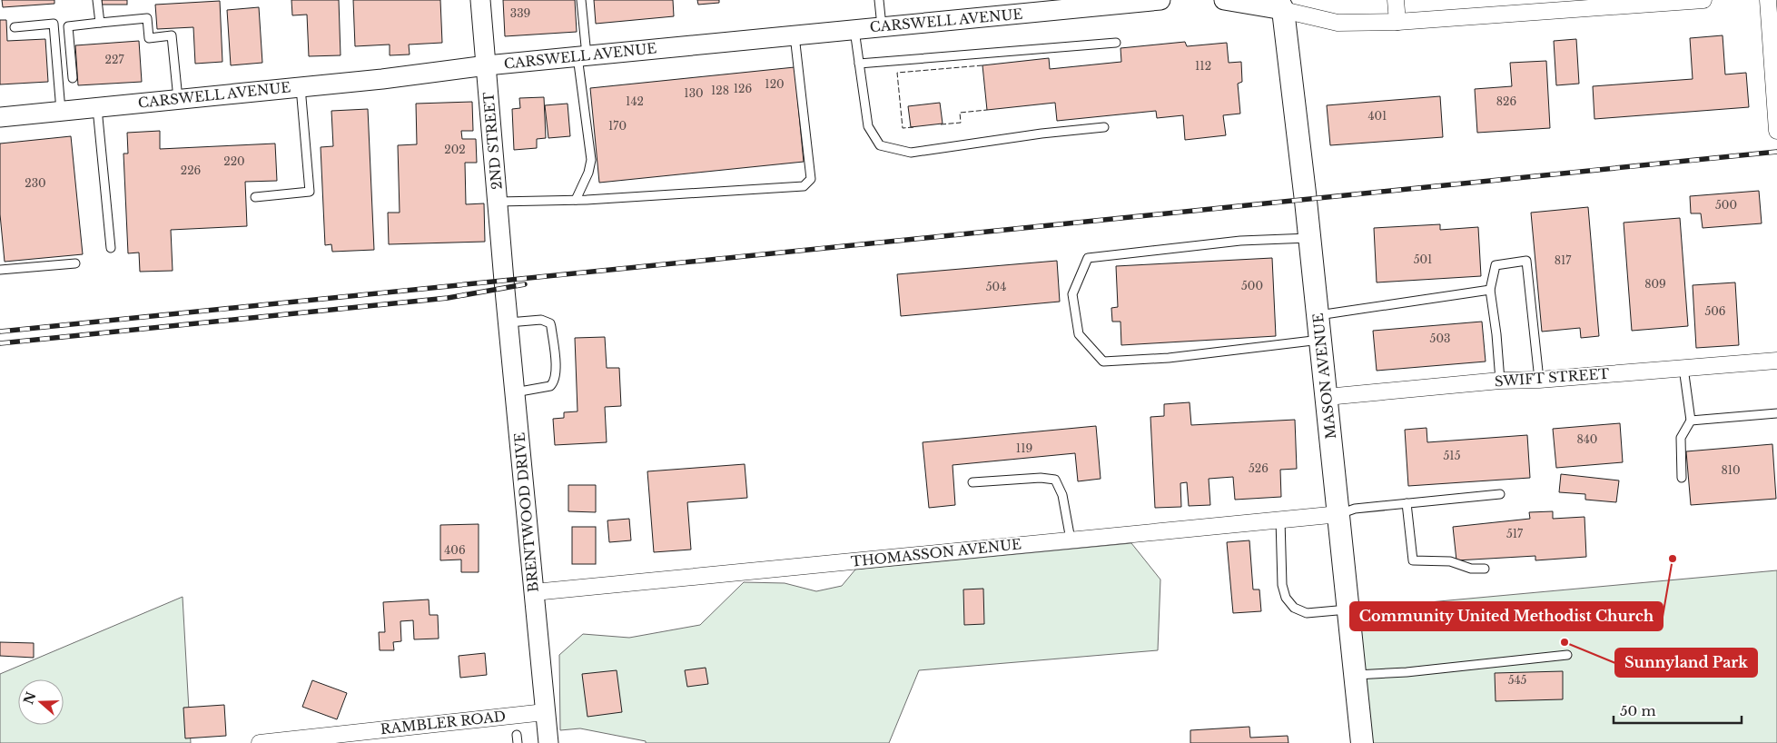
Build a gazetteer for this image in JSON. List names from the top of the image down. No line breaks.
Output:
{"streets":{"main road":["MASON AVENUE"],"street":["CARSWELL AVENUE","2ND STREET","SWIFT STREET","BRENTWOOD DRIVE","THOMASSON AVENUE","RAMBLER ROAD"]},"crossings":[["CARSWELL AVENUE","2ND STREET"],["2ND STREET","BRENTWOOD DRIVE"],["MASON AVENUE","SWIFT STREET"],["MASON AVENUE","THOMASSON AVENUE"],["BRENTWOOD DRIVE","THOMASSON AVENUE"],["BRENTWOOD DRIVE","RAMBLER ROAD"]],"places":["Community United Methodist Church","Sunnyland Park"],"house_numbers":["339","227","112","120","126","128","130","142","826","401","170","202","220","226","230","500","501","817","809","500","504","506","503","840","119","515","526","810","517","406","545"],"scale_bar":"50 m","north":"left"}
